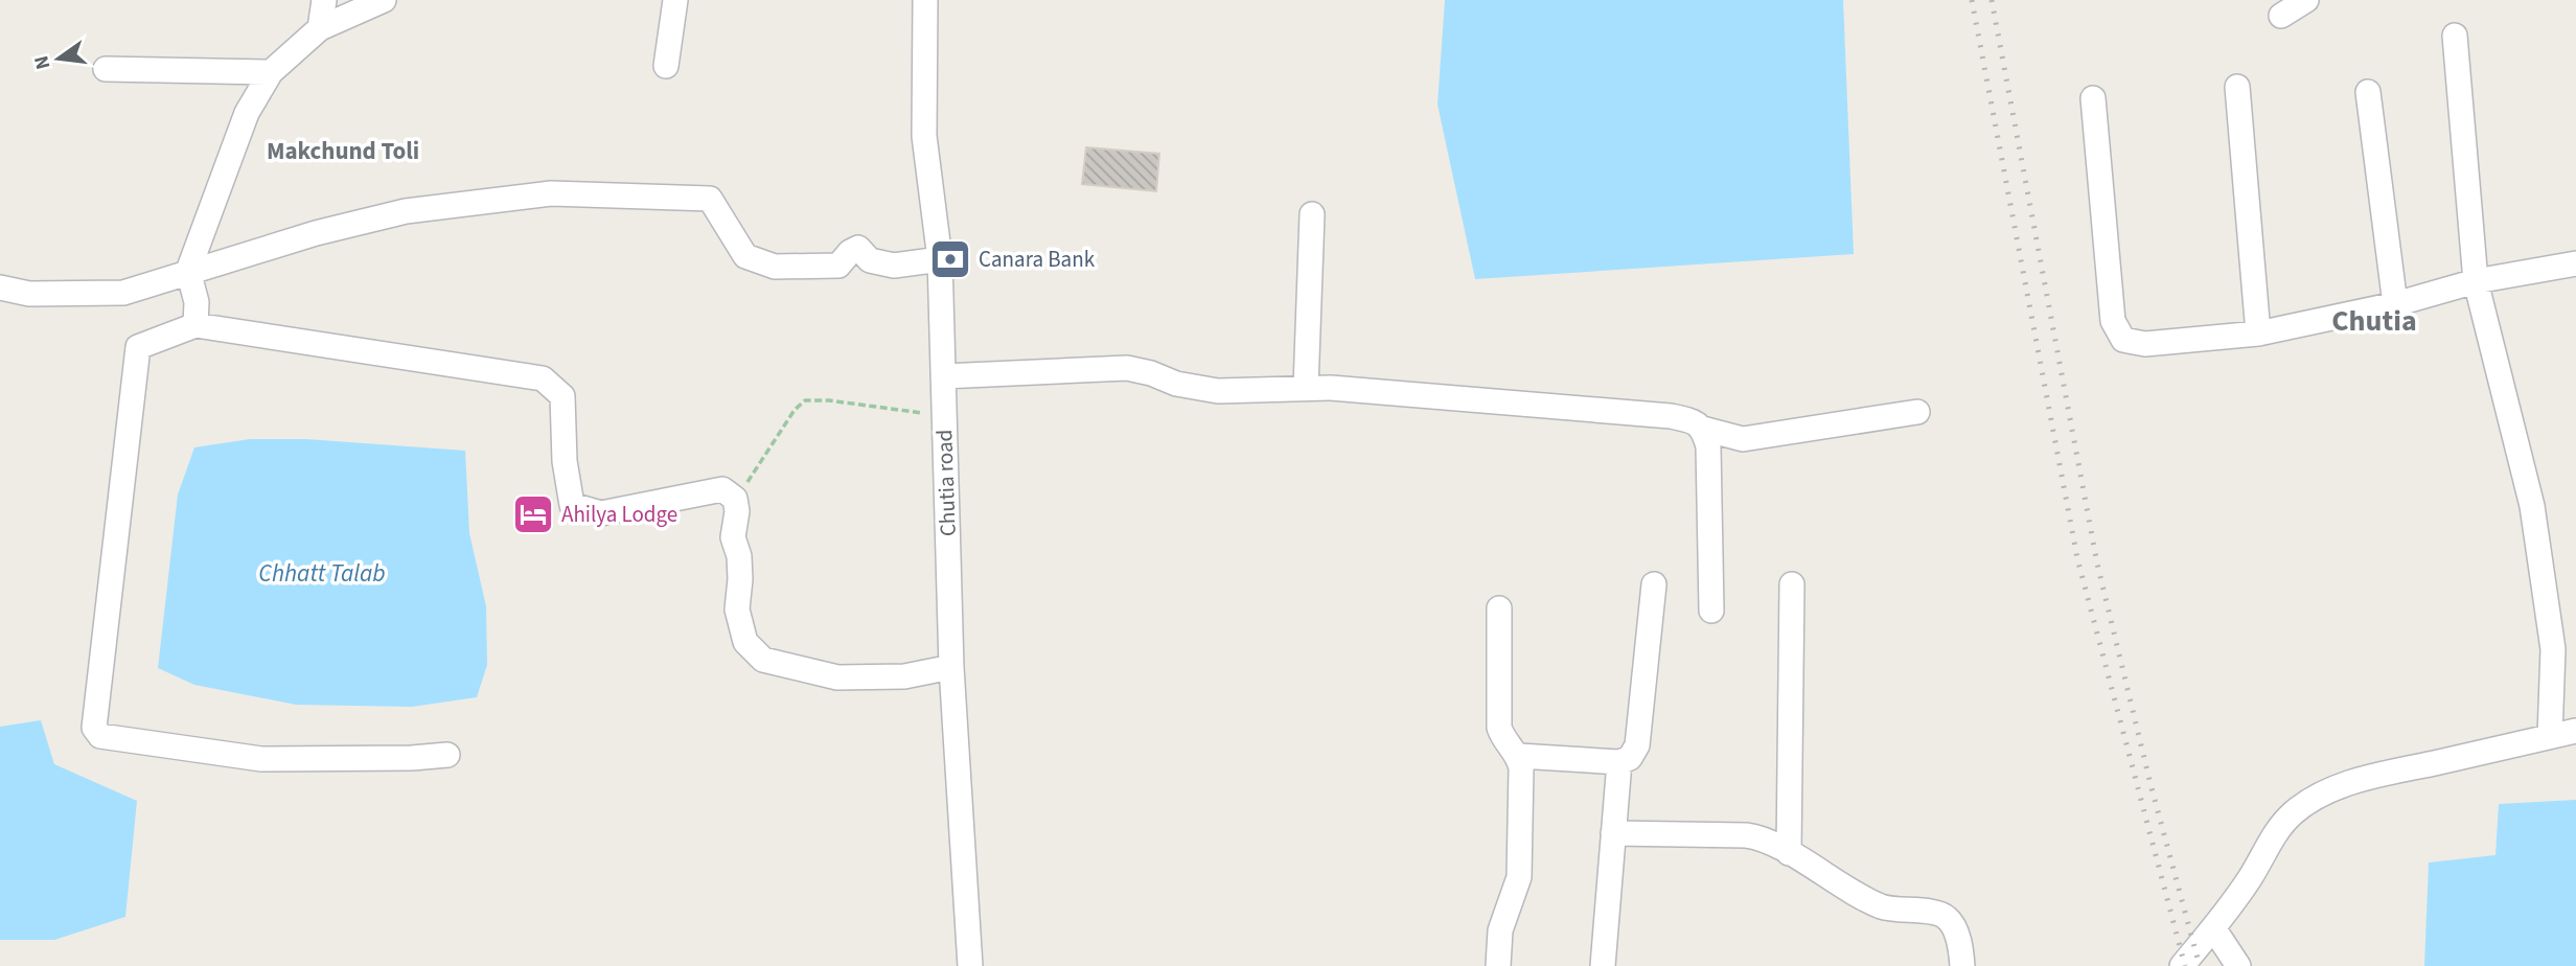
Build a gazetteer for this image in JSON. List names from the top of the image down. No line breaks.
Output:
{"streets":{"street":["Chutia road"]},"districts":["Makchund Toli","Chutia"],"water":["Chhatt Talab"],"places":{"bank":["Canara Bank"],"hotel":["Ahilya Lodge"]},"north":"left"}
